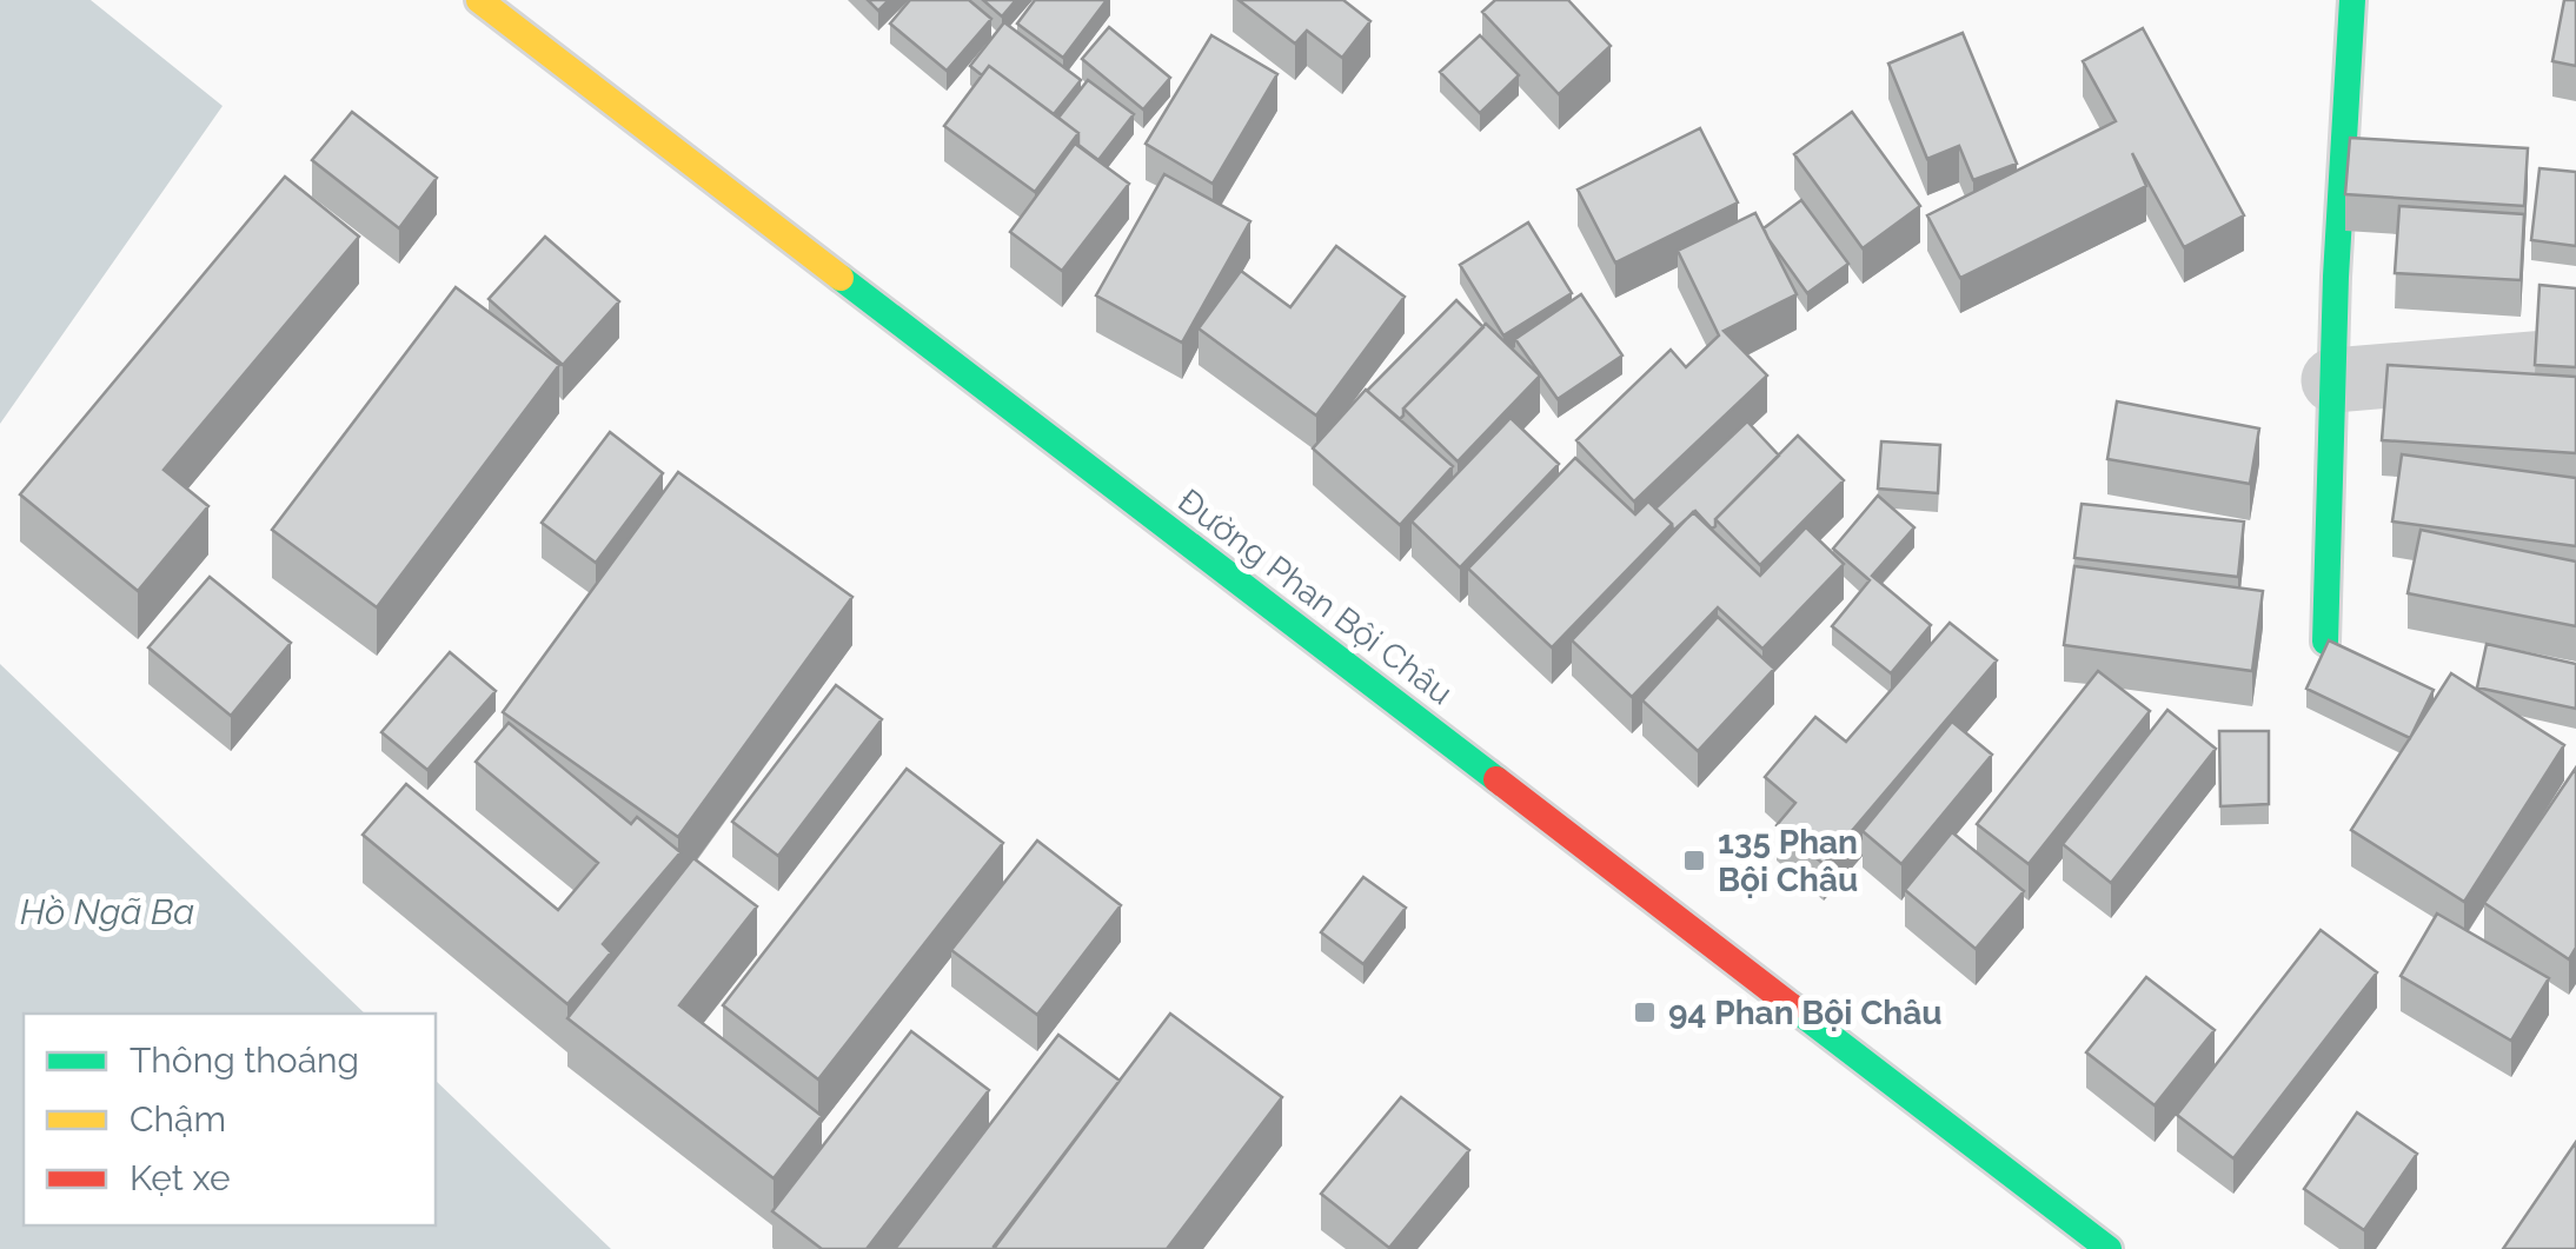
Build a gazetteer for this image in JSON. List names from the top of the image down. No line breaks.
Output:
{"streets":{"main road":["Đường Phan Bội Châu"]},"water":["Hồ Ngã Ba"],"places":{"transit":["135 Phan Bội Châu","94 Phan Bội Châu"]},"legend":["Thông thoáng","Chậm","Kẹt xe"]}
